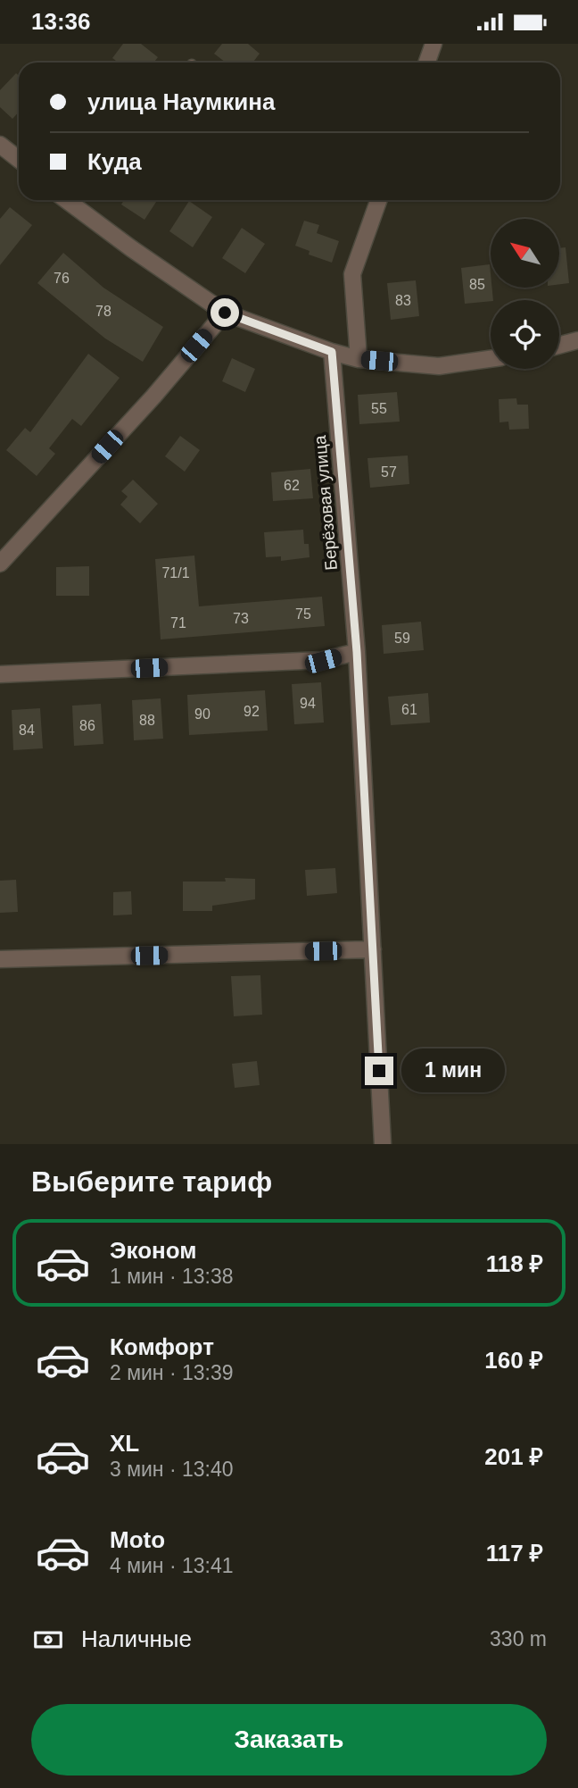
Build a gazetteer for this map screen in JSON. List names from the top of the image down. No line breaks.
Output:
{"streets":{"street":["Берёзовая улица"]},"house_numbers":["76","85","83","78","55","57","62","71/1","75","73","71","59","94","61","92","90","88","86","84"],"north":"top left","page":{"status":"13:36","banner":["улица Наумкина","Куда"],"bubble":"1 мин","heading":"Выберите тариф","list":[{"name":"Эконом","note":"1 мин · 13:38","value":"118 ₽"},{"name":"Комфорт","note":"2 мин · 13:39","value":"160 ₽"},{"name":"XL","note":"3 мин · 13:40","value":"201 ₽"},{"name":"Moto","note":"4 мин · 13:41","value":"117 ₽"}],"pay":["Наличные","330 m"],"buttons":"Заказать"}}
